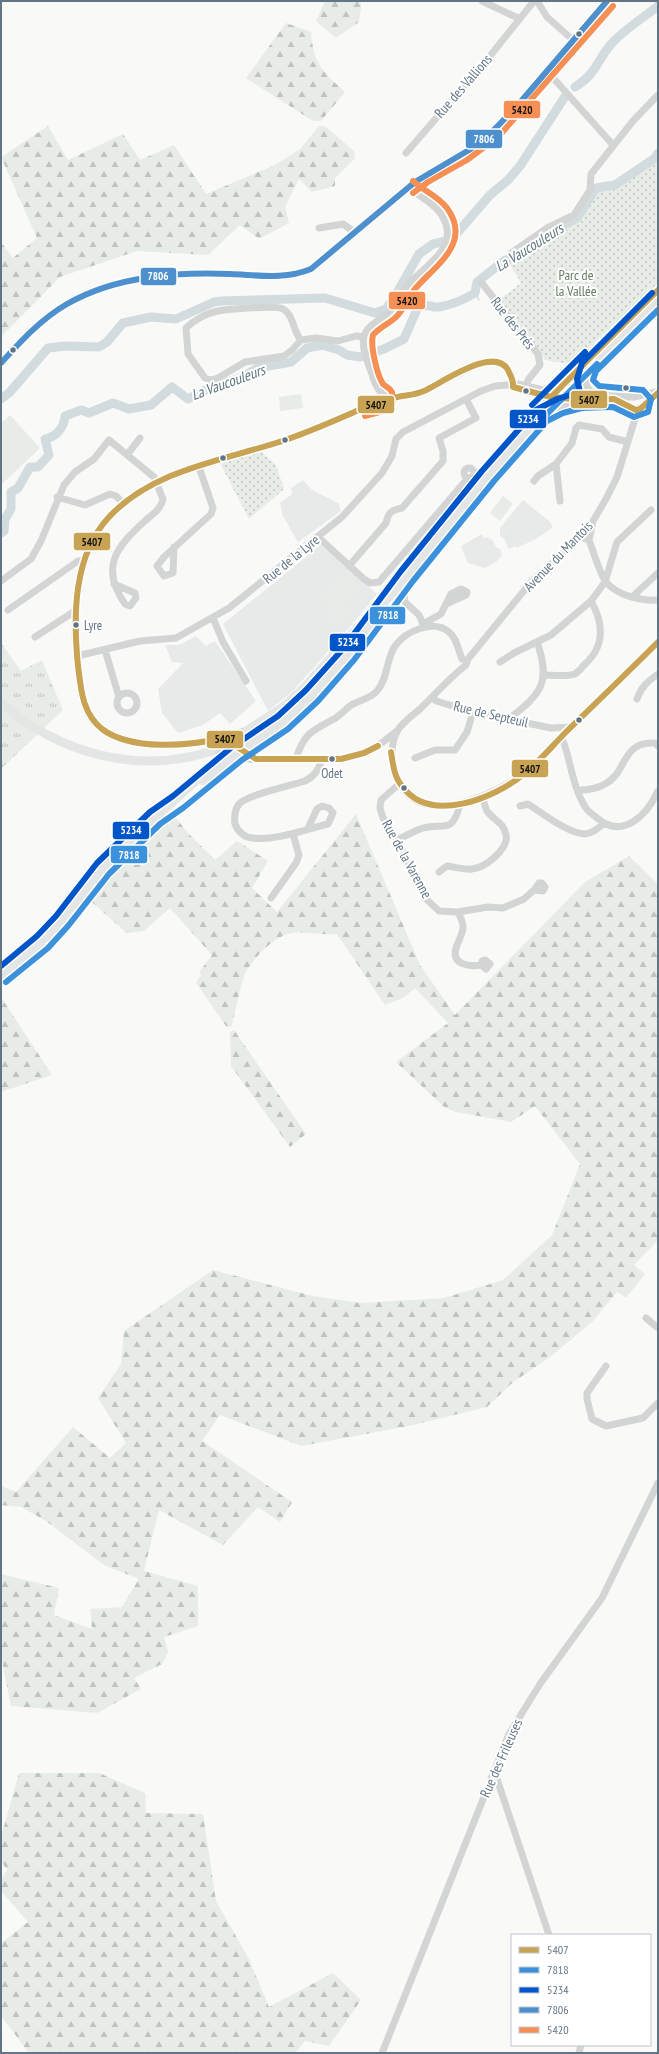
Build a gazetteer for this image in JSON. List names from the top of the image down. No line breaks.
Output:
{"streets":{"street":["Rue des Vallions","Rue des Prés","Avenue du Mantois","Rue de la Lyre","Rue de Septeuil","Rue de la Varenne","Rue des Frileuses"]},"crossings":[["Avenue du Mantois","Rue de Septeuil"]],"water":["La Vaucouleurs"],"parks":["Parc de la Vallée"],"places":["Lyre","Odet"],"lines":["transit line 7806","transit line 5420","transit line 5407","transit line 5234","transit line 7818"],"legend":["5407","7818","5234","7806","5420"]}
